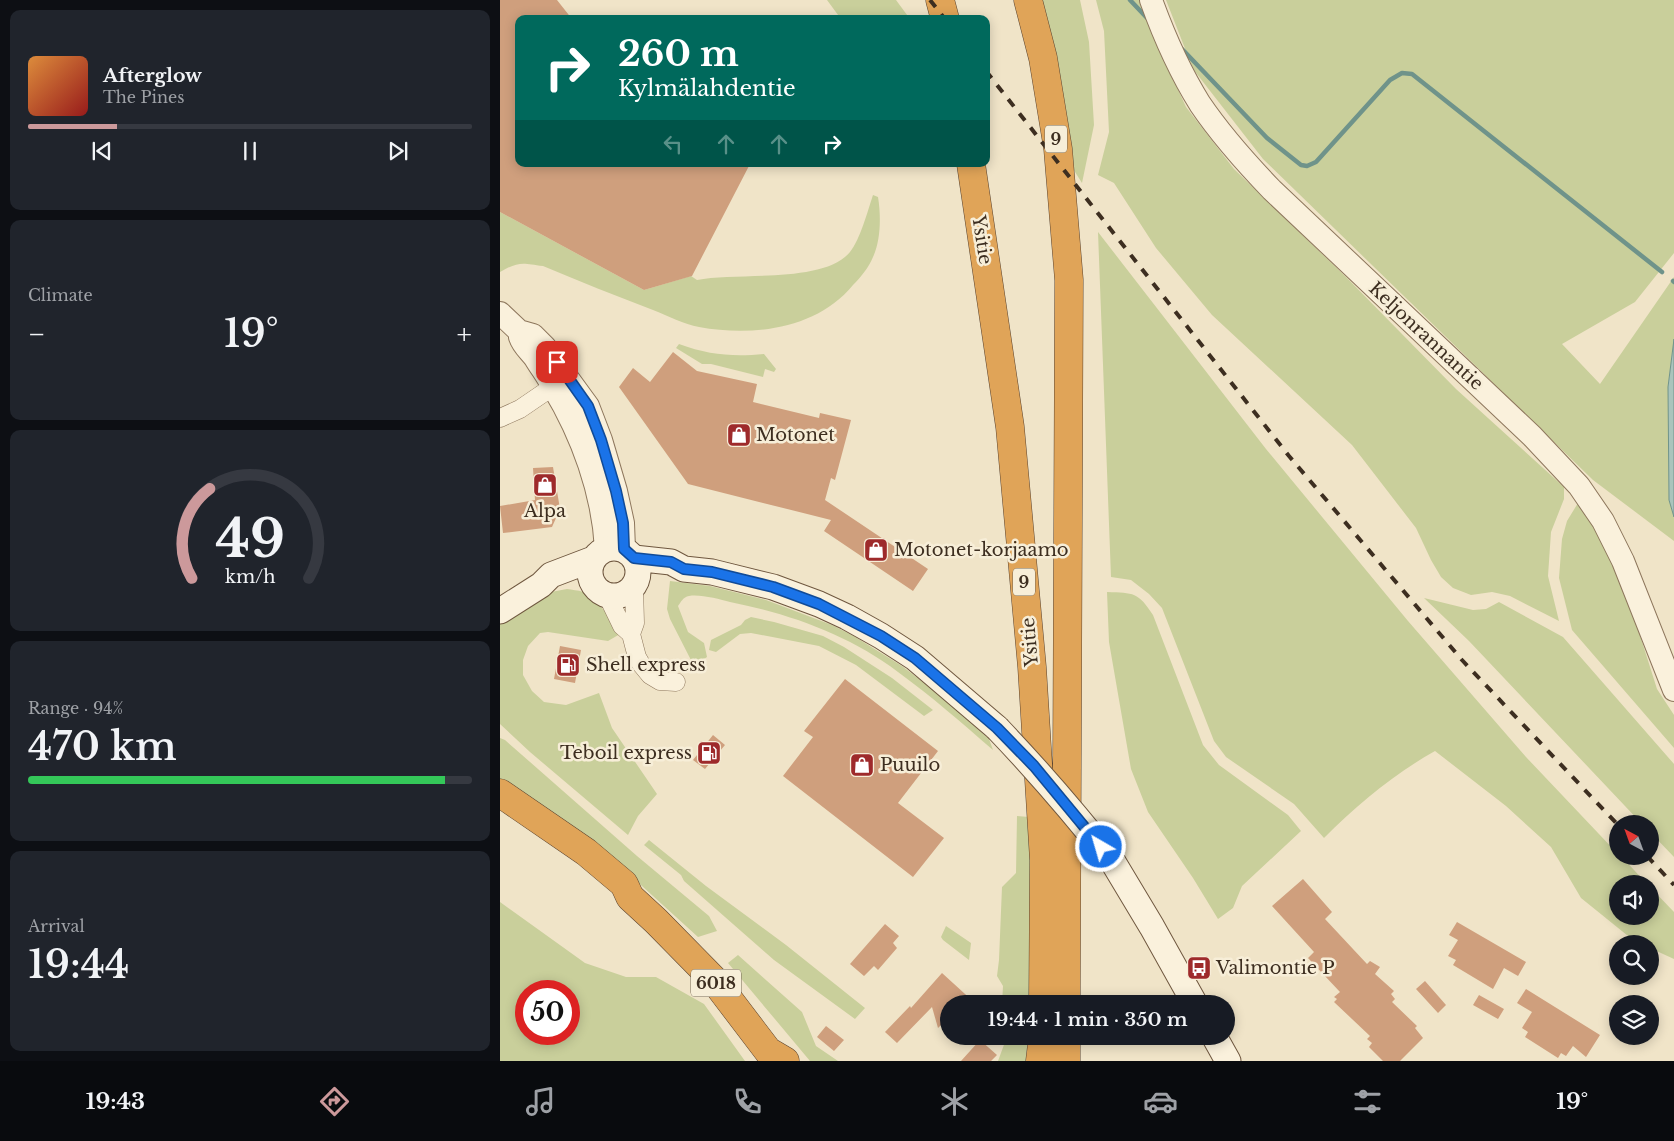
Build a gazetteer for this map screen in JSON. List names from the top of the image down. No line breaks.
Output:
{"streets":{"highway":["9","Ysitie","6018"],"street":["Keljonrannantie"]},"places":{"shop":["Motonet","Alpa","Motonet-korjaamo","Puuilo"],"fuel station":["Shell express","Teboil express"],"bus stop":["Valimontie P"]},"north":"top left","page":{"turn":["260 m","Kylmälahdentie"],"song":["Afterglow","The Pines"],"tile":["Climate",["Range · 94%","470 km"],["Arrival","19:44"]],"heat":["−","19°","+"],"limit":"50","trip":"19:44 · 1 min · 350 m","tabs":["19:43","19°"],"gauge":["49","km/h"]}}
